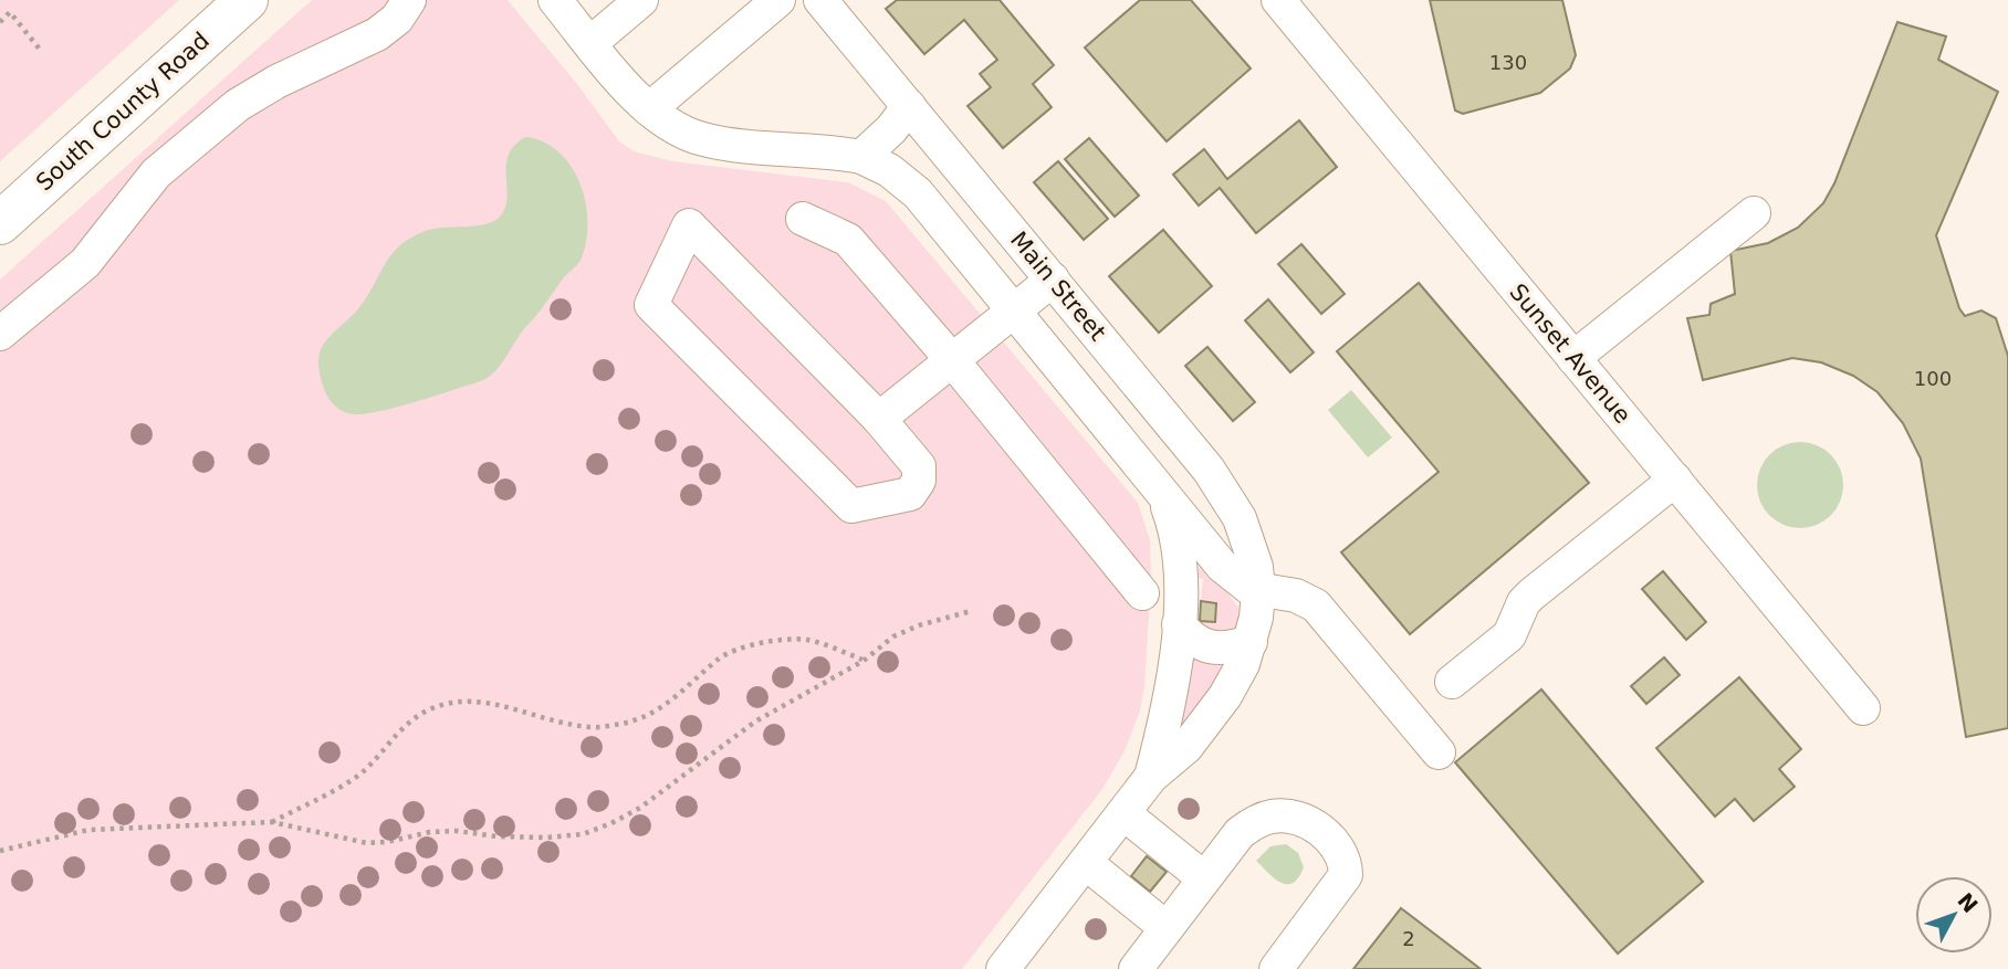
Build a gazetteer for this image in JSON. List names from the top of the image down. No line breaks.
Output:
{"streets":{"main road":["South County Road"],"street":["Main Street","Sunset Avenue"]},"house_numbers":["130","100","2"],"north":"top right"}
